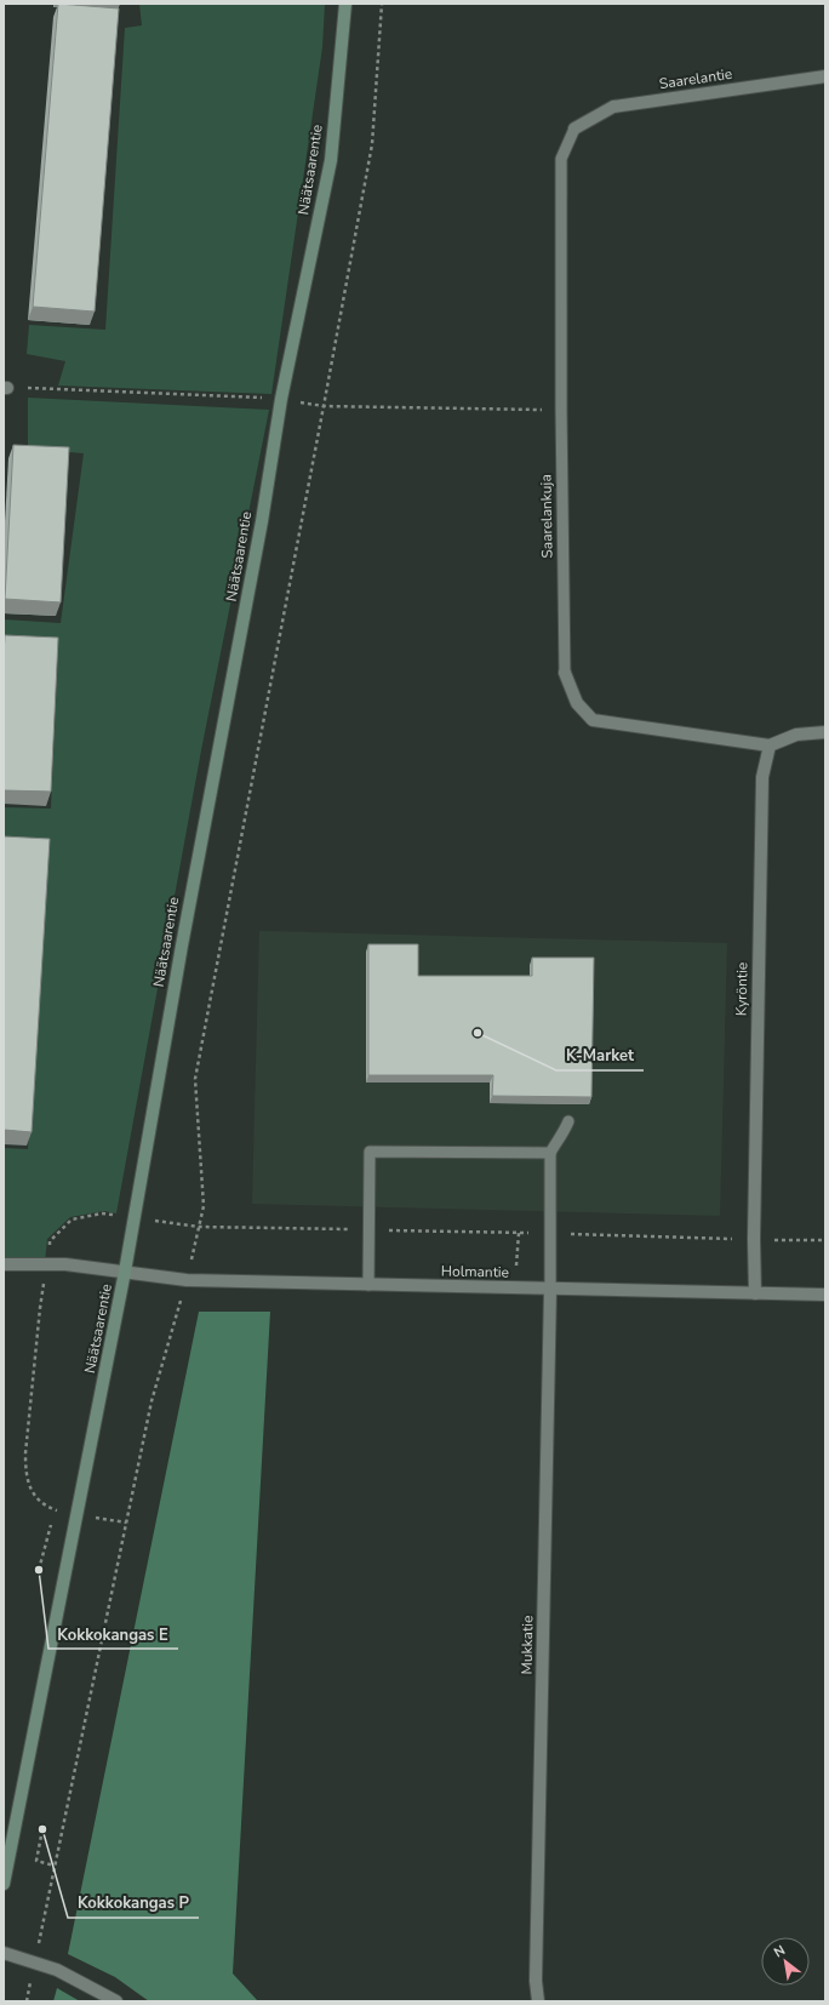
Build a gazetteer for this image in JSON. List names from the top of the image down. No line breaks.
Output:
{"streets":{"street":["Saarelantie","Näätsaarentie","Saarelankuja","Kyröntie","Holmantie","Mukkatie"]},"crossings":[["Saarelantie","Saarelankuja"],["Näätsaarentie","Holmantie"],["Saarelankuja","Kyröntie"],["Kyröntie","Holmantie"],["Holmantie","Mukkatie"]],"places":["K-Market","Kokkokangas E","Kokkokangas P"],"north":"top left"}
